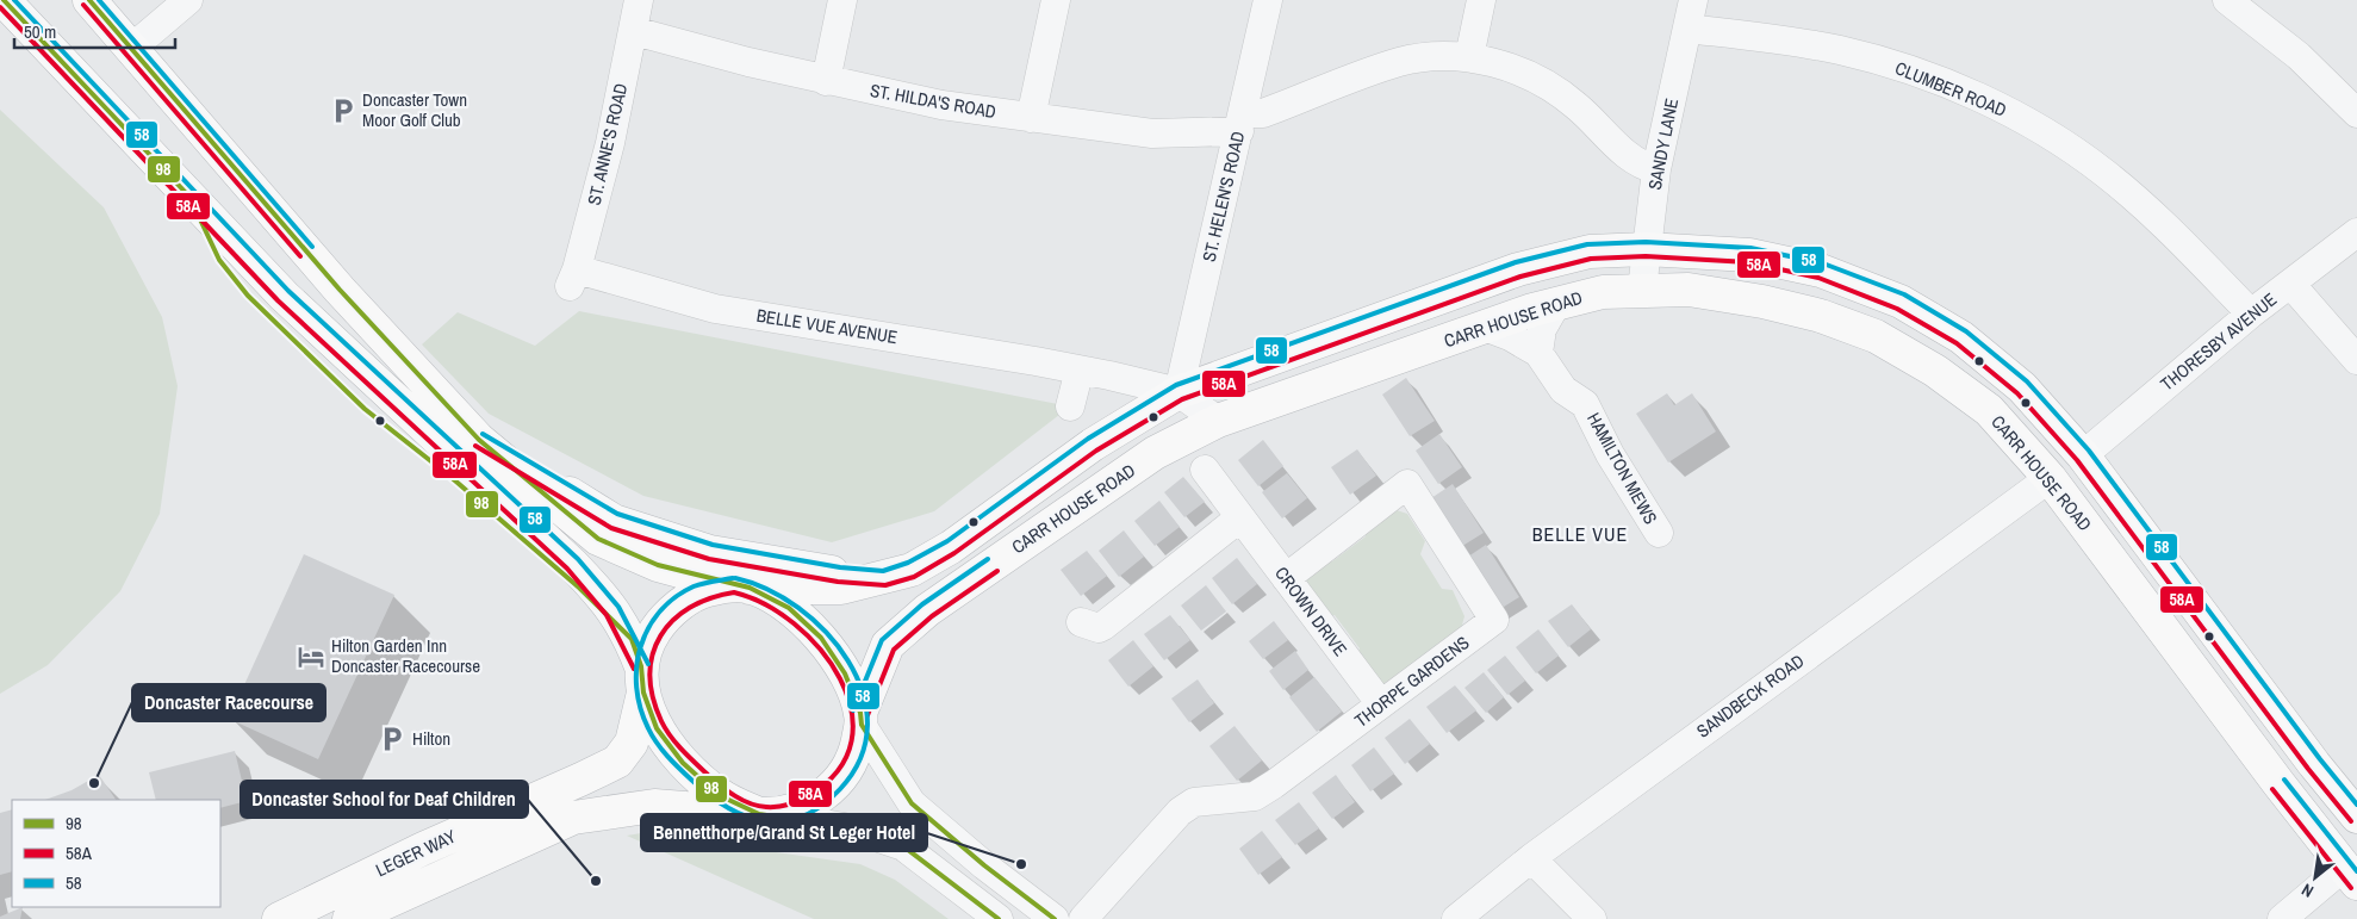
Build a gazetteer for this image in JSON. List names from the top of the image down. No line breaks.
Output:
{"streets":{"highway":["CARR HOUSE ROAD","LEGER WAY"],"street":["CLUMBER ROAD","ST. HILDA'S ROAD","ST. ANNE'S ROAD","SANDY LANE","ST. HELEN'S ROAD","BELLE VUE AVENUE","THORESBY AVENUE","HAMILTON MEWS","CROWN DRIVE","THORPE GARDENS","SANDBECK ROAD"]},"crossings":[["CLUMBER ROAD","SANDY LANE"],["CLUMBER ROAD","THORESBY AVENUE"],["ST. HILDA'S ROAD","ST. ANNE'S ROAD"],["ST. HILDA'S ROAD","SANDY LANE"],["ST. HILDA'S ROAD","ST. HELEN'S ROAD"],["ST. ANNE'S ROAD","BELLE VUE AVENUE"],["SANDY LANE","CARR HOUSE ROAD"],["ST. HELEN'S ROAD","BELLE VUE AVENUE"],["CARR HOUSE ROAD","HAMILTON MEWS"],["CARR HOUSE ROAD","SANDBECK ROAD"],["CARR HOUSE ROAD","LEGER WAY"],["CROWN DRIVE","THORPE GARDENS"]],"districts":["BELLE VUE"],"places":{"parking":["Doncaster Town Moor Golf Club","Hilton"],"hotel":["Hilton Garden Inn Doncaster Racecourse"],"other":["Doncaster Racecourse","Bennetthorpe/Grand St Leger Hotel","Doncaster School for Deaf Children"]},"lines":["transit line 98","transit line 58","transit line 58A"],"legend":["98","58A","58"],"scale_bar":"50 m","north":"bottom left"}
